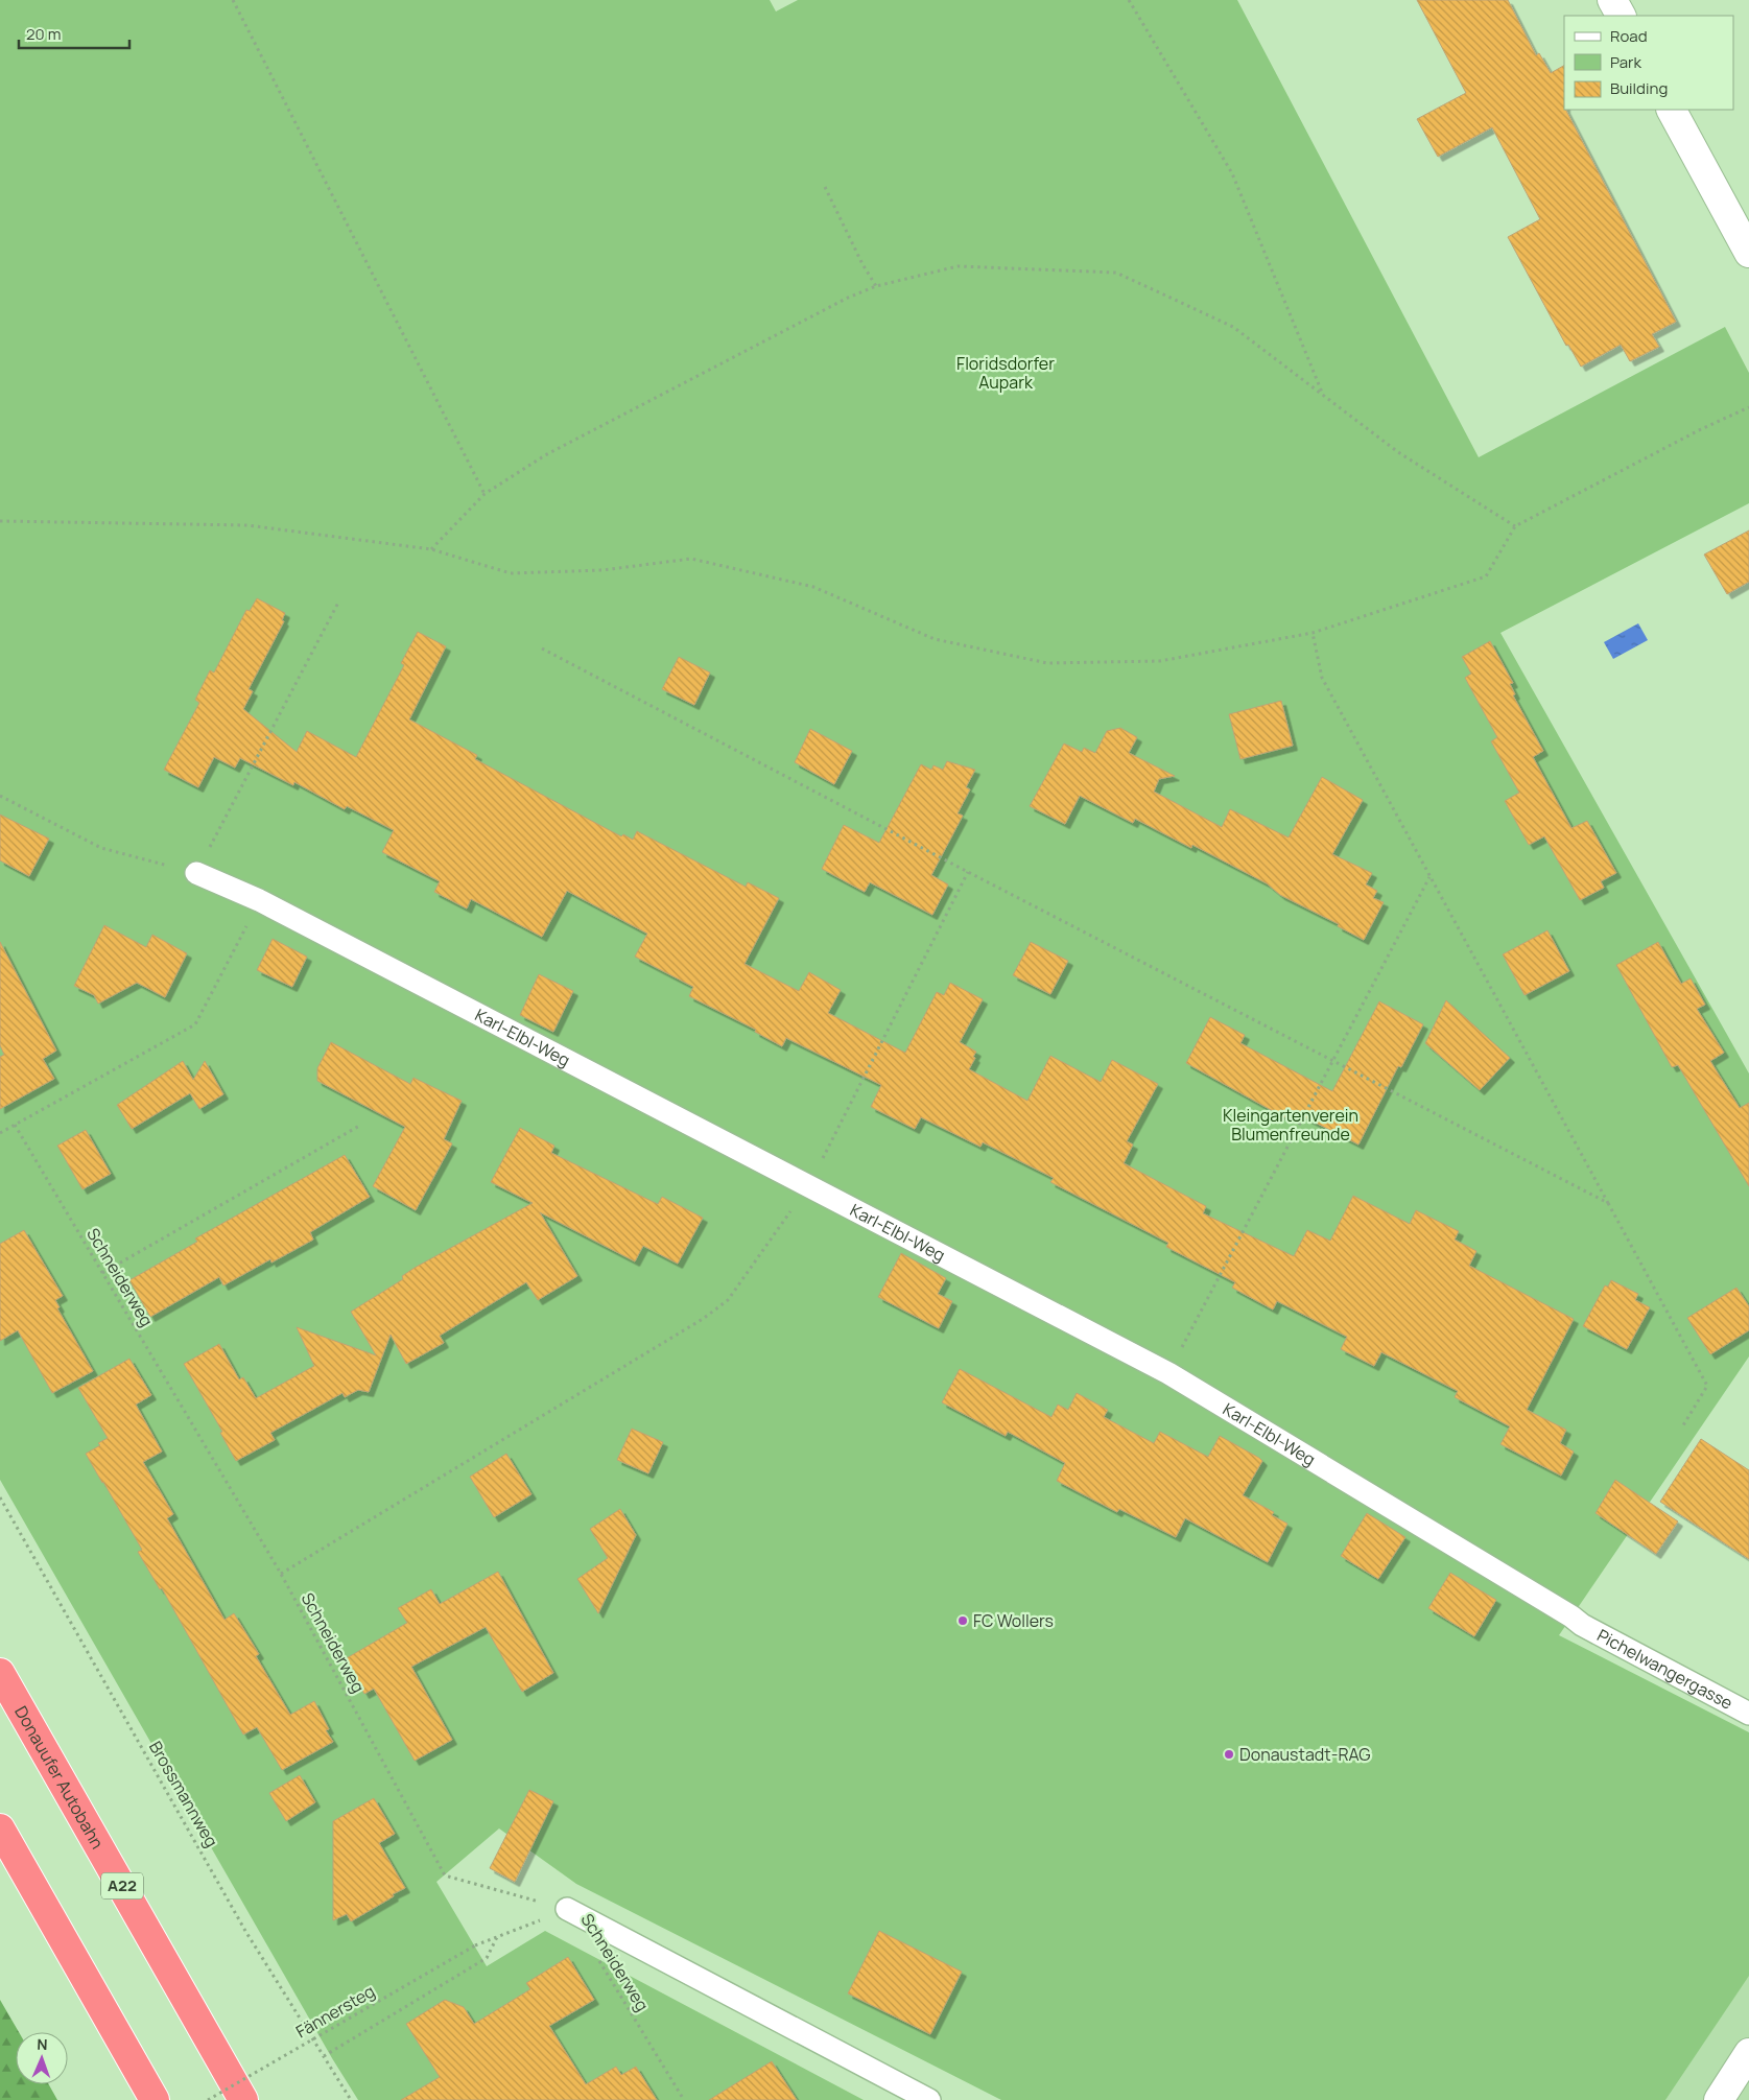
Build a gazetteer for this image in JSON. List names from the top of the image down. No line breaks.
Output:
{"streets":{"highway":["Donauufer Autobahn","A22"],"lane":["Karl-Elbl-Weg","Pichelwangergasse"],"path":["Schneiderweg","Brossmannweg","Fännersteg"]},"crossings":[["Karl-Elbl-Weg","Pichelwangergasse"],["Schneiderweg","Fännersteg"]],"parks":["Floridsdorfer Aupark","Kleingartenverein Blumenfreunde"],"places":["FC Wollers","Donaustadt-RAG"],"legend":["Road","Park","Building"],"scale_bar":"20 m","north":"top"}
